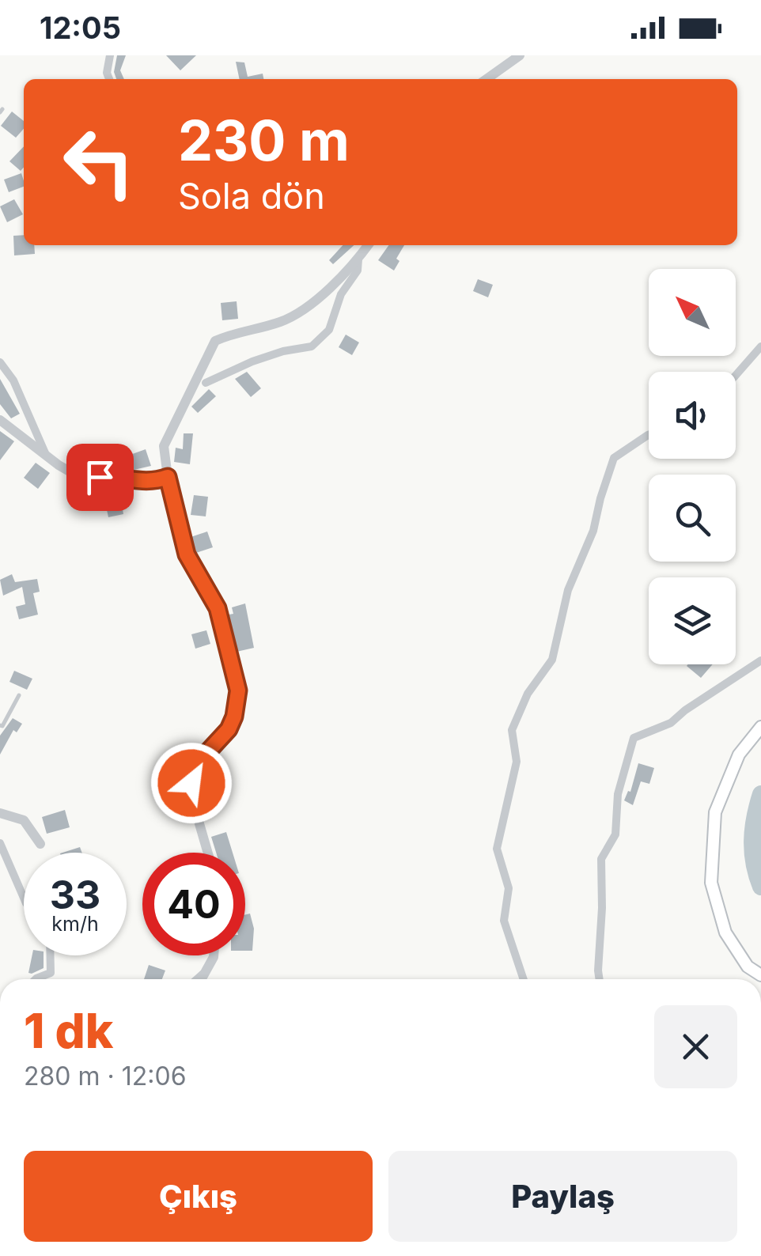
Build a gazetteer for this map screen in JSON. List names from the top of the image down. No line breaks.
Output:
{"north":"top left","page":{"status":"12:05","turn":["230 m","Sola dön"],"speed":"33 km/h","limit":"40","heading":["1 dk","280 m · 12:06"],"buttons":["Çıkış","Paylaş"]}}
